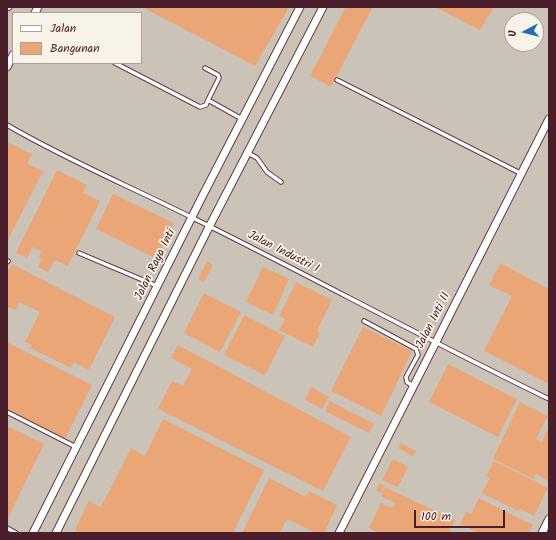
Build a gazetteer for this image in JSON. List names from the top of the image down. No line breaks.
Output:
{"streets":{"street":["Jalan Raya Inti","Jalan Inti II"],"lane":["Jalan Industri I"]},"crossings":[["Jalan Industri I","Jalan Raya Inti"],["Jalan Industri I","Jalan Inti II"]],"legend":["Jalan","Bangunan"],"scale_bar":"100 m","north":"left"}
